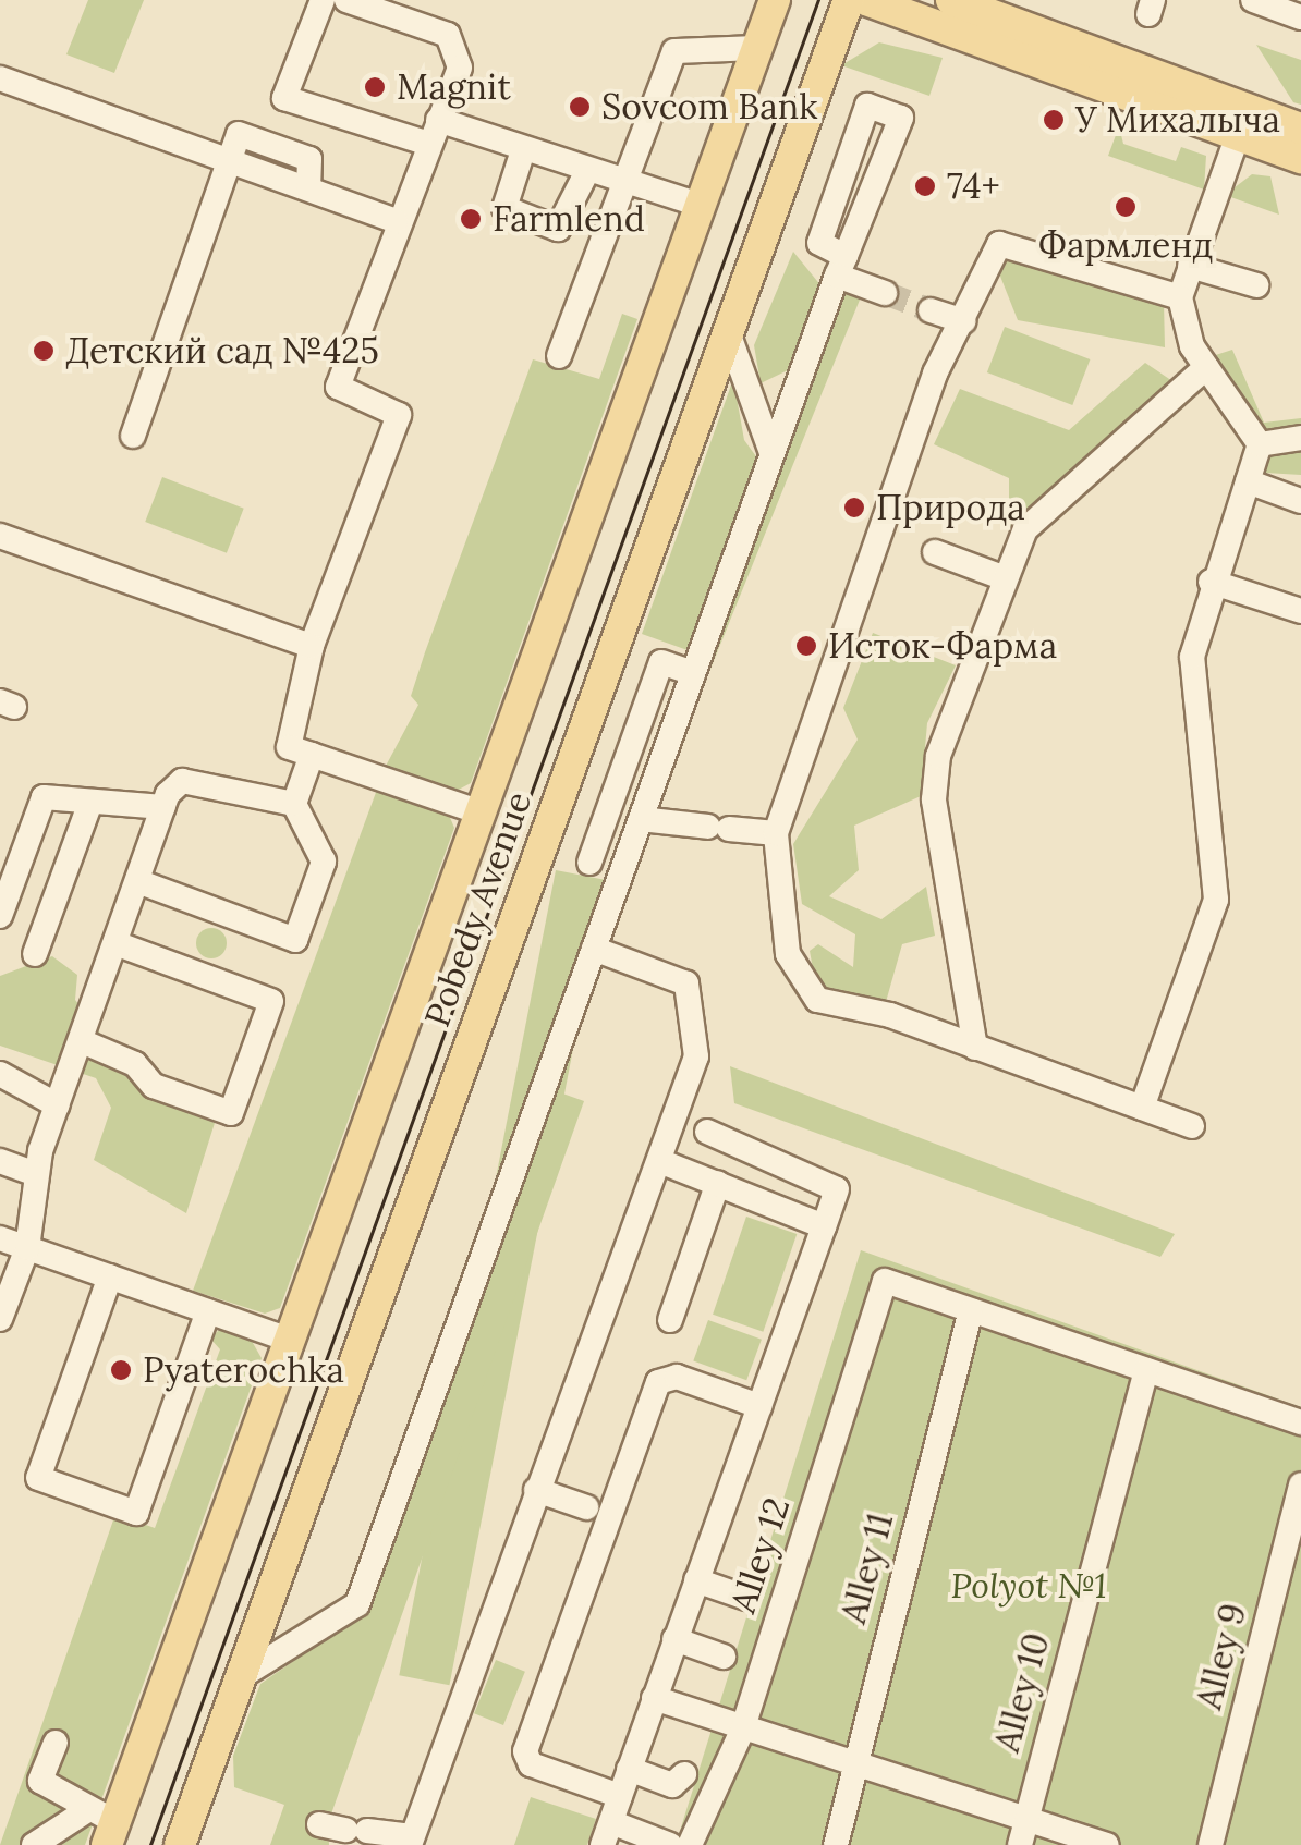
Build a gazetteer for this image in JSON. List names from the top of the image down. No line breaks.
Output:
{"streets":{"main road":["Pobedy Avenue"],"street":["Alley 12","Alley 11","Alley 9","Alley 10"]},"crossings":[["Alley 12","Alley 11"]],"parks":["Polyot №1"],"places":["Magnit","Sovcom Bank","У Михалыча","74+","Фармленд","Farmlend","Детский сад №425","Природа","Исток-Фарма","Pyaterochka"]}
